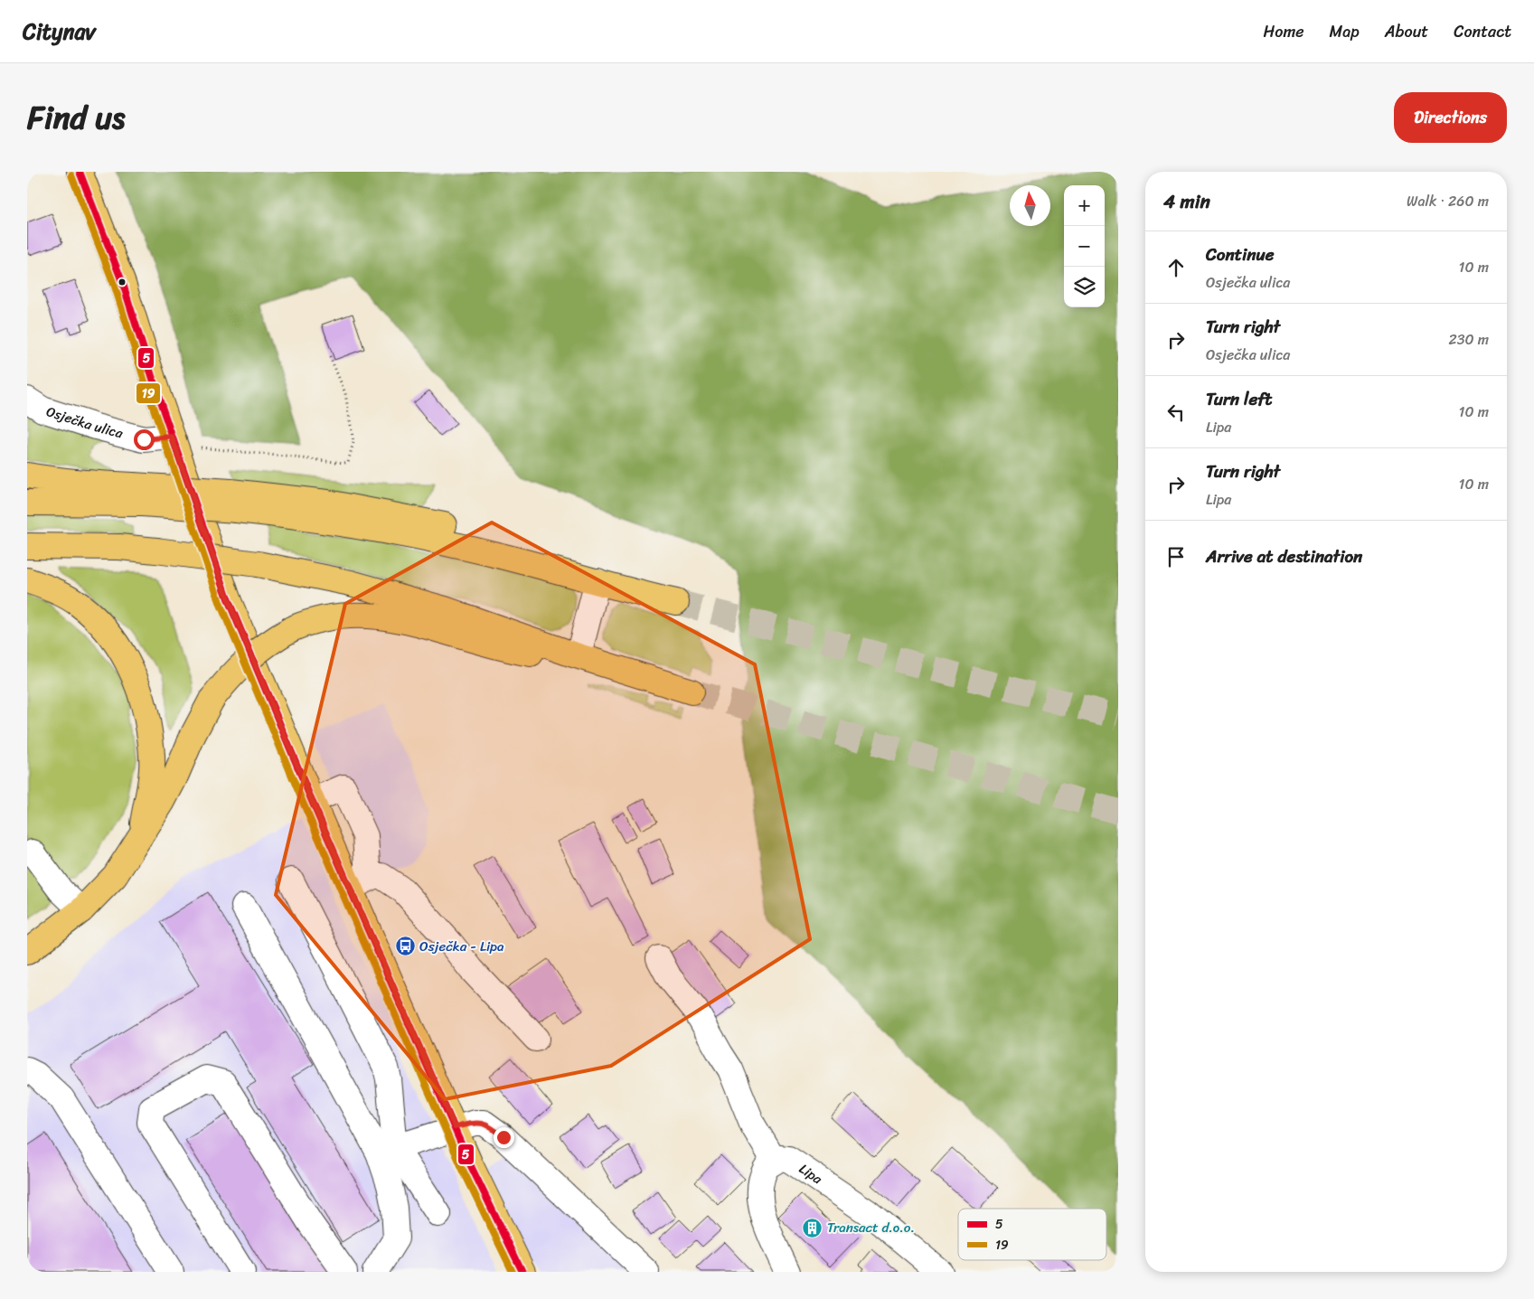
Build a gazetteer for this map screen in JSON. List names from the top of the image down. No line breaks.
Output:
{"streets":{"street":["Osječka ulica","Lipa"]},"places":{"bus stop":["Osječka - Lipa"],"building":["Transact d.o.o."]},"lines":["transit line 5","transit line 19"],"legend":["5","19"],"north":"top","page":{"header":"Citynav","nav":["Home","Map","About","Contact"],"title":"Find us","buttons":"Directions","heading":["4 min","Walk · 260 m"],"map_buttons":["+","−"],"list":[["Continue","Osječka ulica","10 m"],["Turn right","Osječka ulica","230 m"],["Turn left","Lipa","10 m"],["Turn right","Lipa","10 m"],"Arrive at destination"]}}
